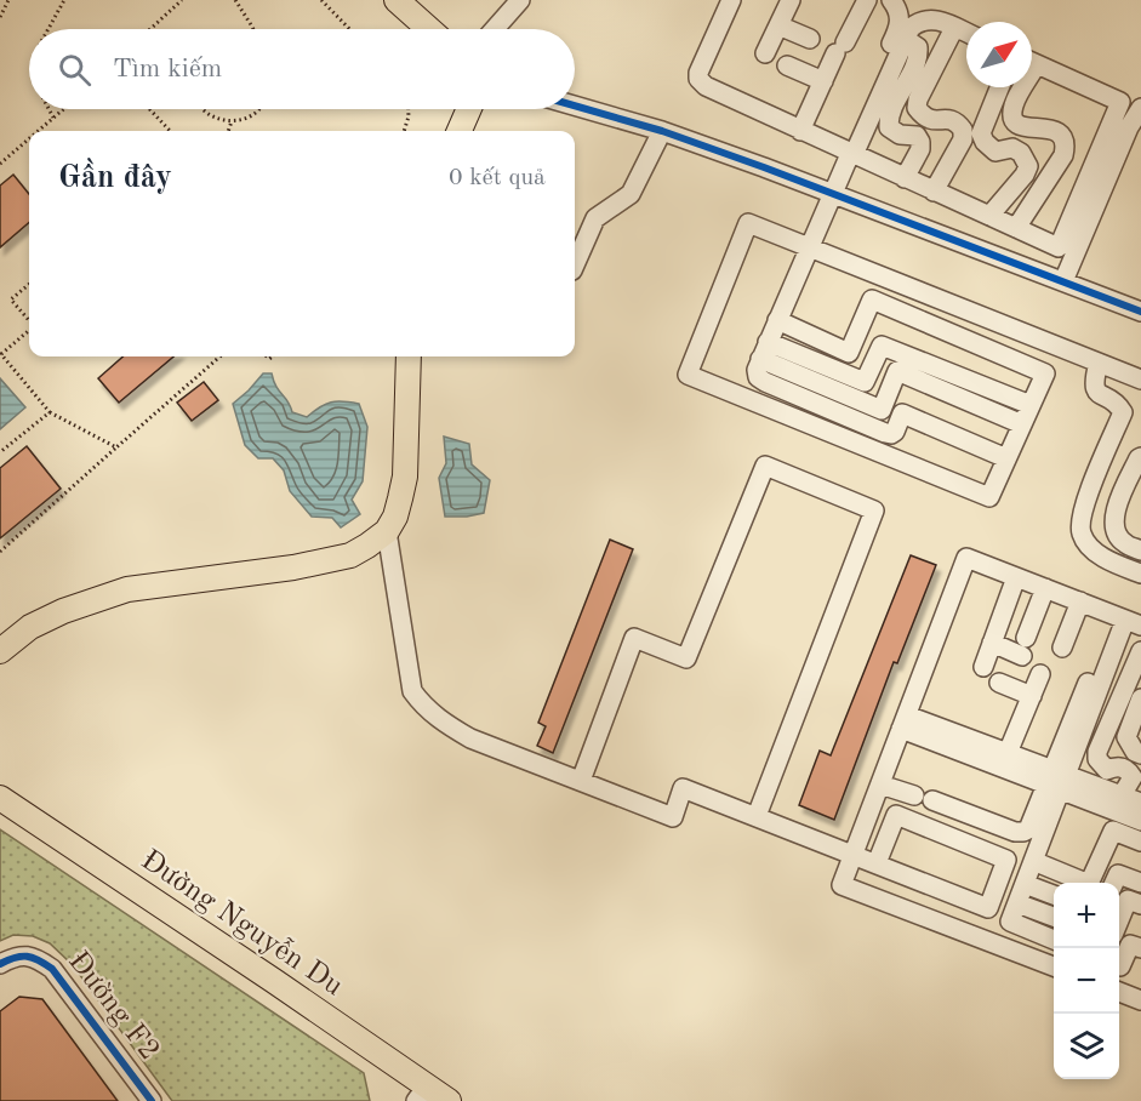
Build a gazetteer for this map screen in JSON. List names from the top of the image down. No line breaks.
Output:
{"streets":{"main road":["Đường Nguyễn Du"],"street":["Đường F2"]},"north":"top right","page":{"search":"Tìm kiếm","heading":["Gần đây","0 kết quả"],"map_buttons":["+","−"]}}
